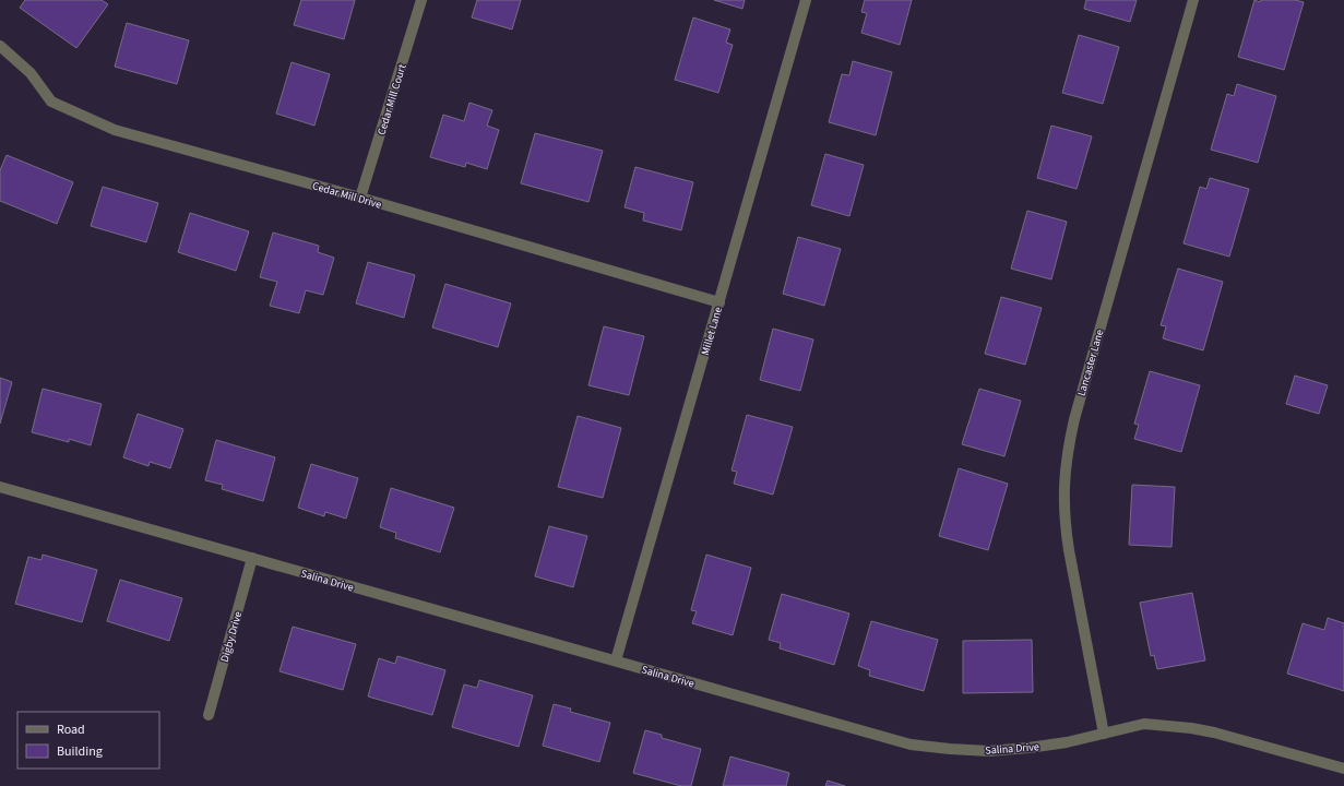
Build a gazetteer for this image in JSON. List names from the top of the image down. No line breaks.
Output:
{"streets":{"street":["Cedar Mill Court","Cedar Mill Drive","Millet Lane","Lancaster Lane","Salina Drive","Digby Drive"]},"crossings":[["Cedar Mill Court","Cedar Mill Drive"],["Cedar Mill Drive","Millet Lane"],["Millet Lane","Salina Drive"],["Lancaster Lane","Salina Drive"],["Salina Drive","Digby Drive"]],"legend":["Road","Building"]}
